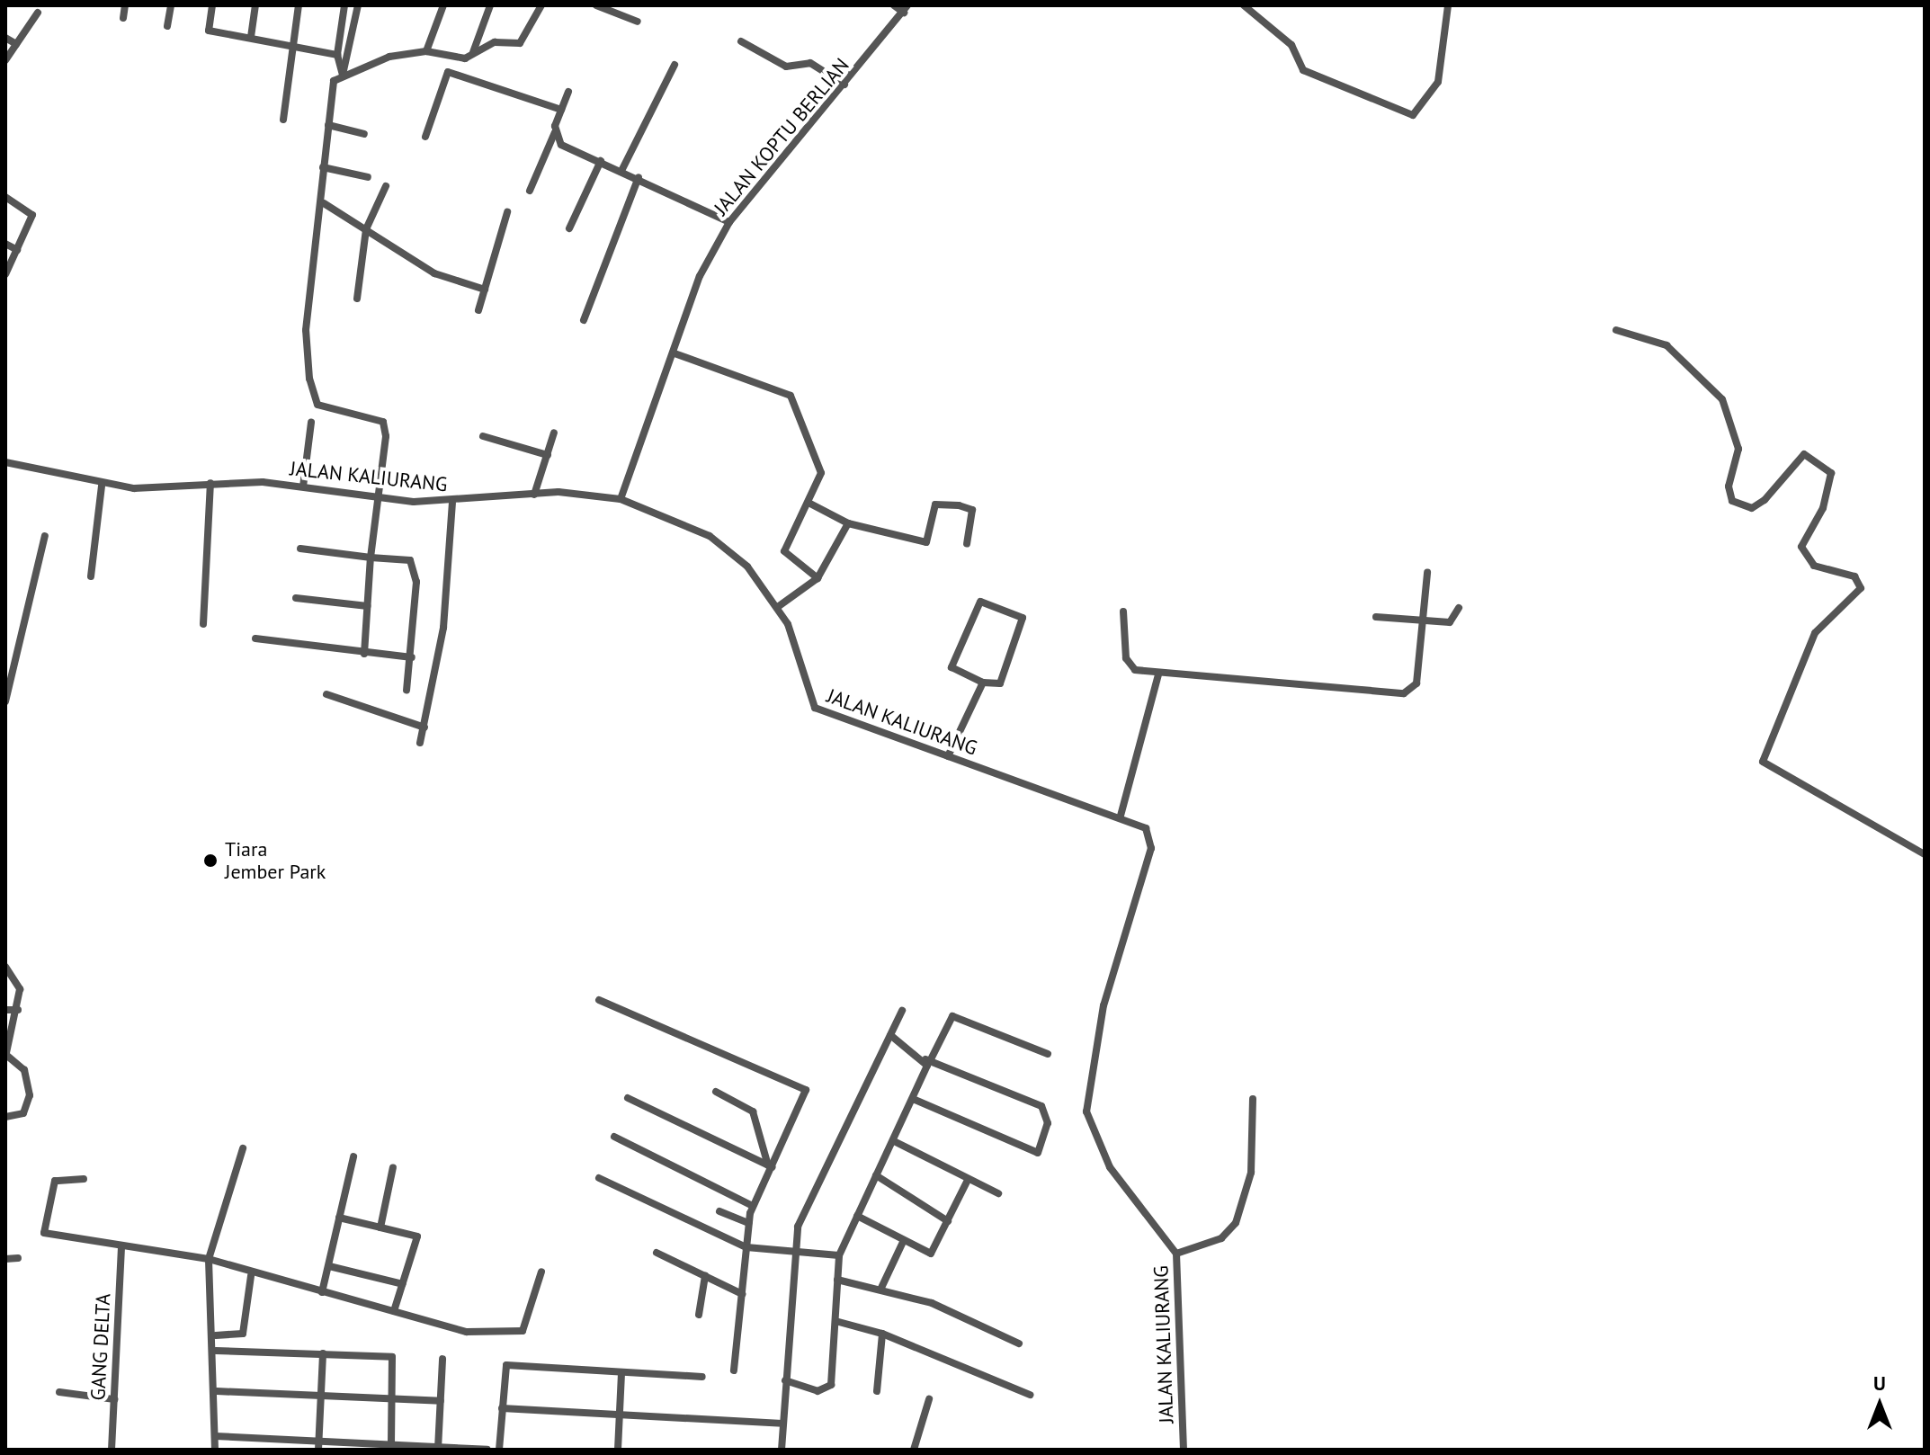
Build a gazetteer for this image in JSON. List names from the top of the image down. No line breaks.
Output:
{"streets":{"street":["JALAN KOPTU BERLIAN","JALAN KALIURANG","GANG DELTA"]},"crossings":[["JALAN KOPTU BERLIAN","JALAN KALIURANG"]],"places":["Tiara Jember Park"],"north":"top"}
